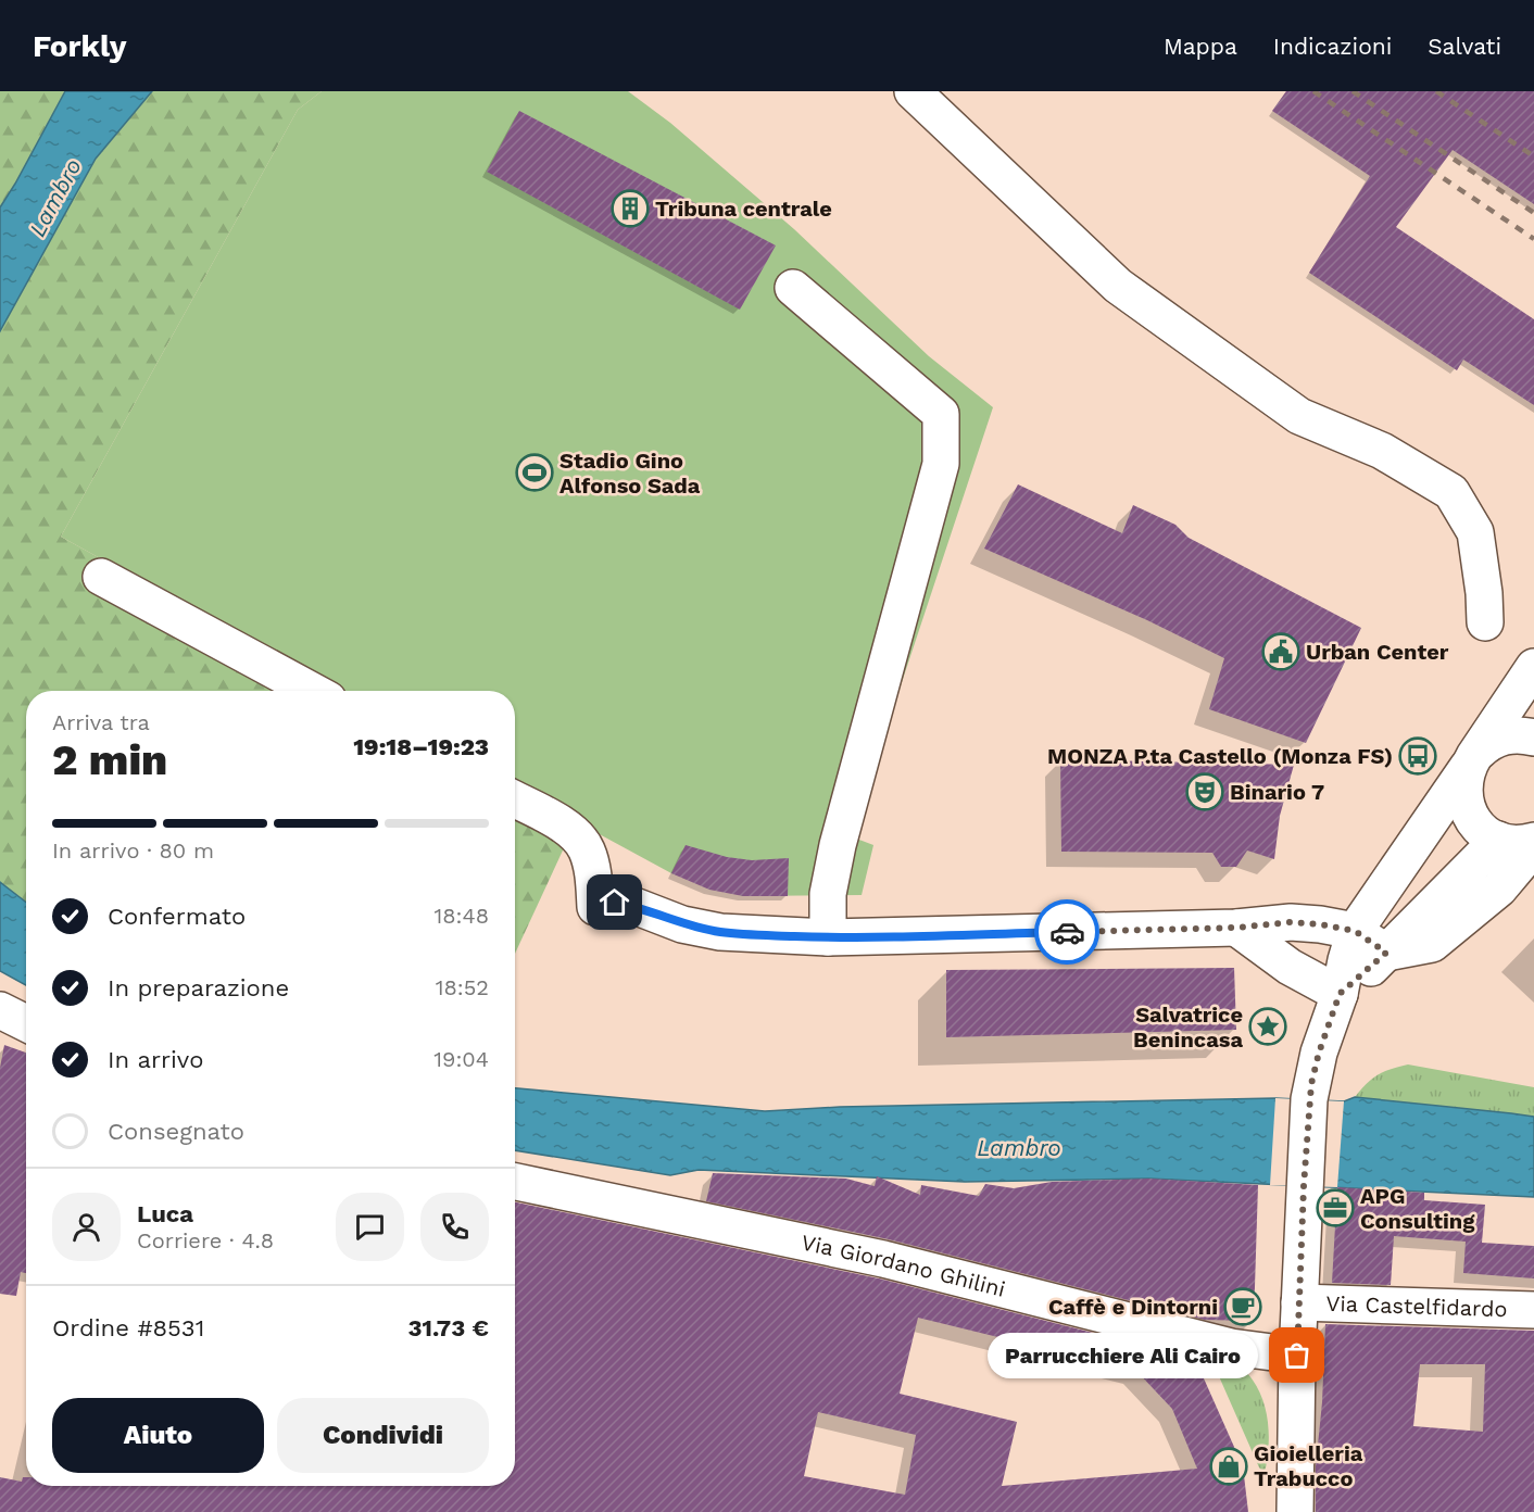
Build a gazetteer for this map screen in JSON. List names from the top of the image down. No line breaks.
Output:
{"streets":{"street":["Via Giordano Ghilini","Via Castelfidardo"]},"water":["Lambro"],"places":{"building":["Tribuna centrale"],"sports":["Stadio Gino Alfonso Sada"],"public building":["Urban Center"],"bus stop":["MONZA P.ta Castello (Monza FS)"],"theatre":["Binario 7"],"place":["Salvatrice Benincasa"],"office":["APG Consulting"],"cafe":["Caffè e Dintorni"],"other":["Parrucchiere Ali Cairo"],"shop":["Gioielleria Trabucco"]},"page":{"header":"Forkly","nav":["Mappa","Indicazioni","Salvati"],"heading":["2 min","Arriva tra","19:18–19:23"],"panel":["Luca","Corriere · 4.8","Ordine #8531","31.73 €"],"bar":"In arrivo · 80 m","list":[["Confermato","18:48"],["In preparazione","18:52"],["In arrivo","19:04"],"Consegnato"],"bubble":"Parrucchiere Ali Cairo","buttons":["Aiuto","Condividi"]}}
